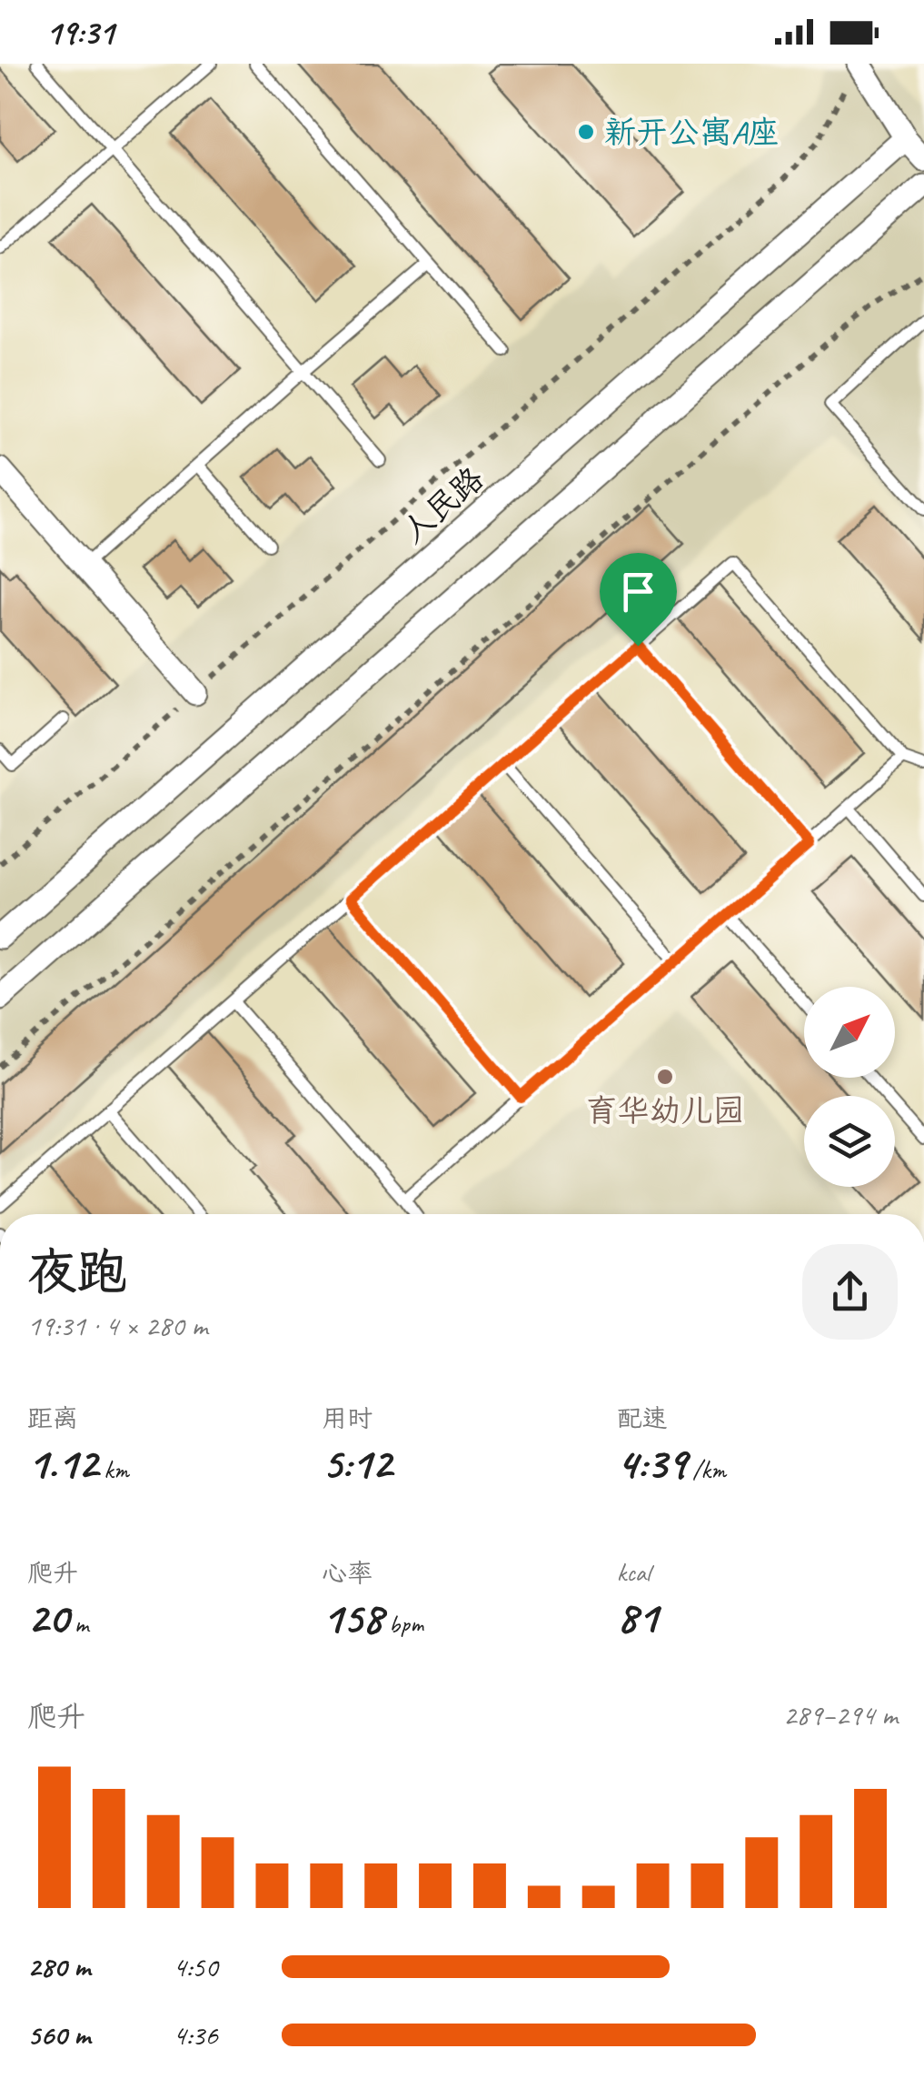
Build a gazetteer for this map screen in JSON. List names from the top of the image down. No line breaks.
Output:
{"streets":{"street":["人民路"]},"places":["新开公寓A座","育华幼儿园"],"north":"top right","page":{"status":"19:31","heading":["夜跑","19:31 · 4 × 280 m"],"stats":[["距离","1.12 km"],["用时","5:12"],["配速","4:39 /km"],["爬升","20 m"],["心率","158 bpm"],["kcal","81"]],"chart":["爬升","289–294 m"],"list":[{"name":"280 m","note":"4:50"},{"name":"560 m","note":"4:36"}]}}
